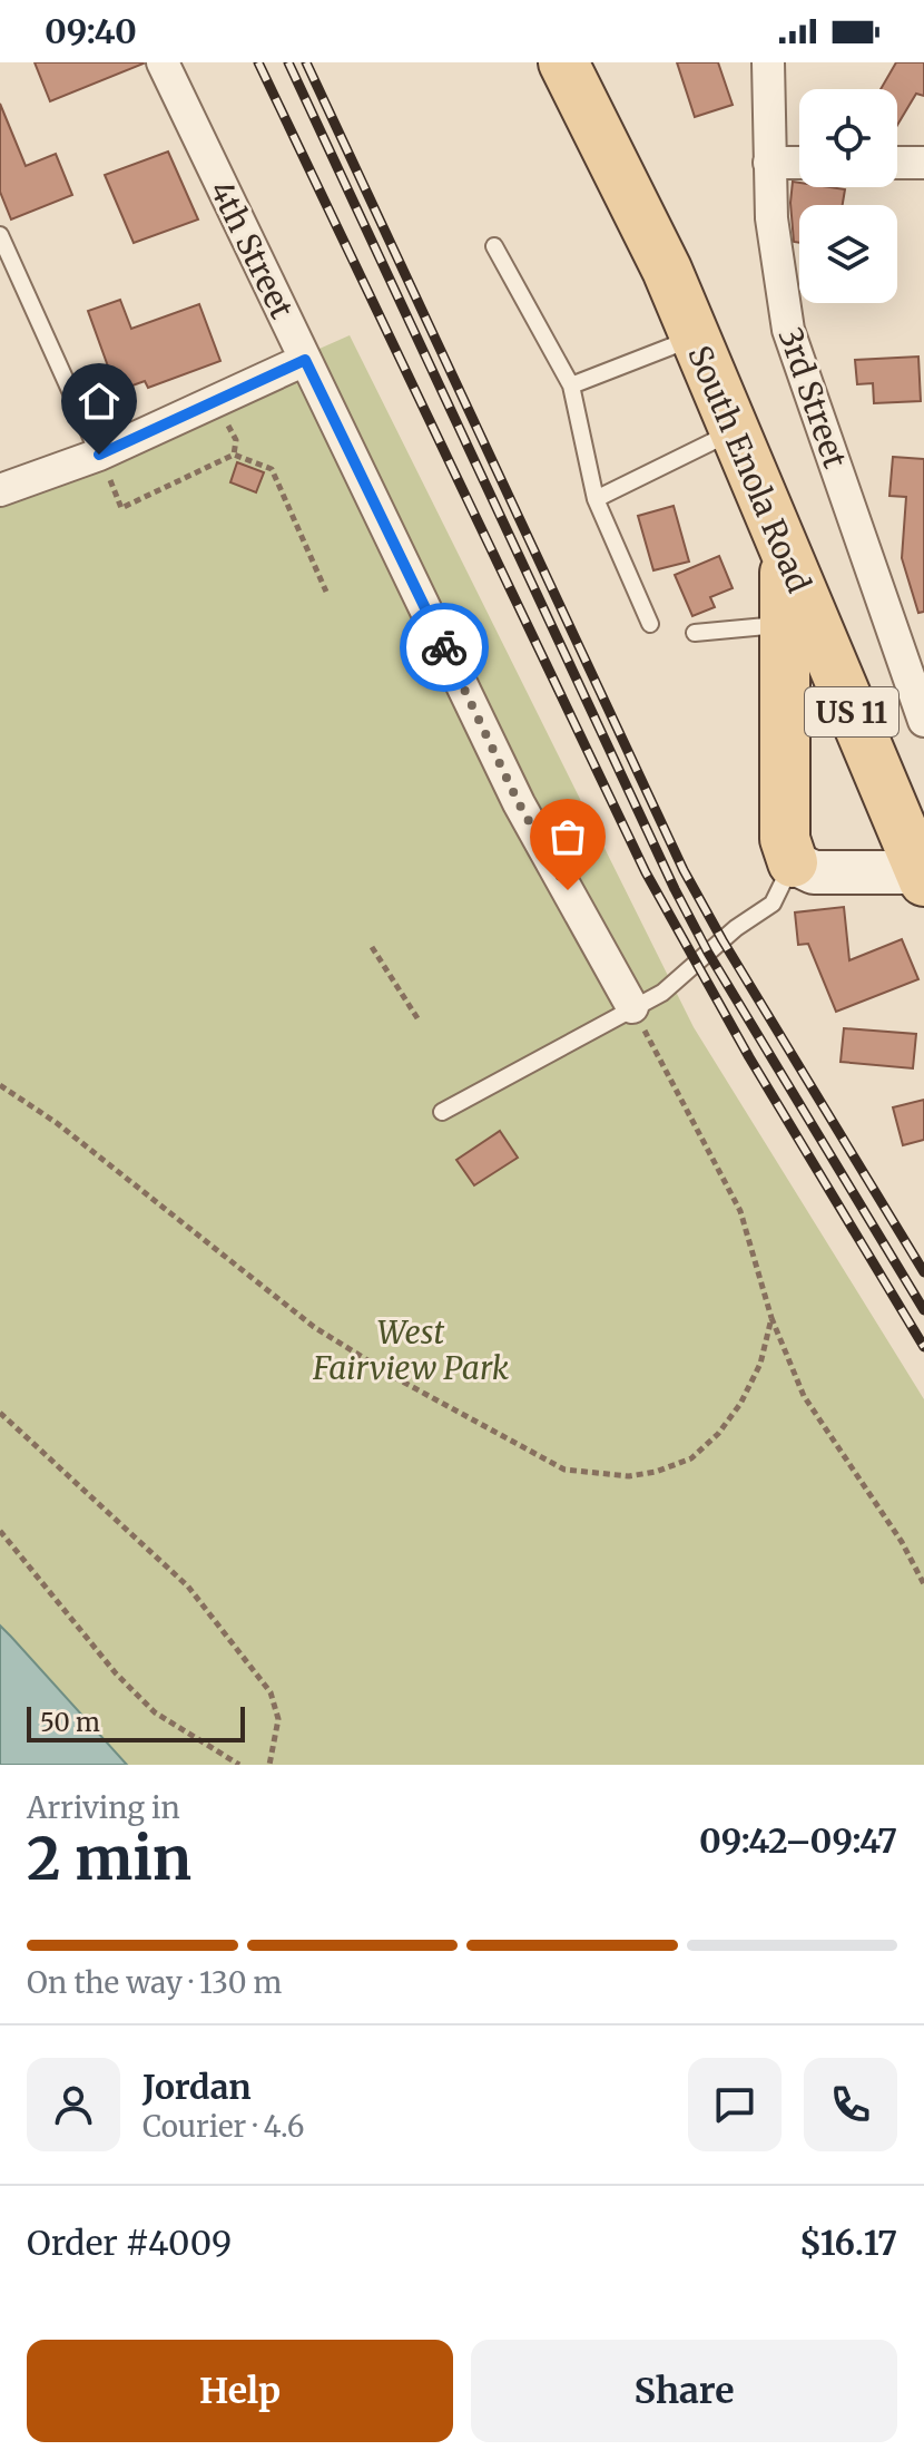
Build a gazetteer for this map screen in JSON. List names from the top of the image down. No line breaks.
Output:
{"streets":{"main road":["South Enola Road","US 11"],"street":["4th Street","3rd Street"]},"parks":["West Fairview Park"],"scale_bar":"50 m","page":{"status":"09:40","scale":"50 m","heading":["2 min","Arriving in","09:42–09:47"],"panel":["Jordan","Courier · 4.6","Order #4009","$16.17"],"bar":"On the way · 130 m","buttons":["Help","Share"]}}
